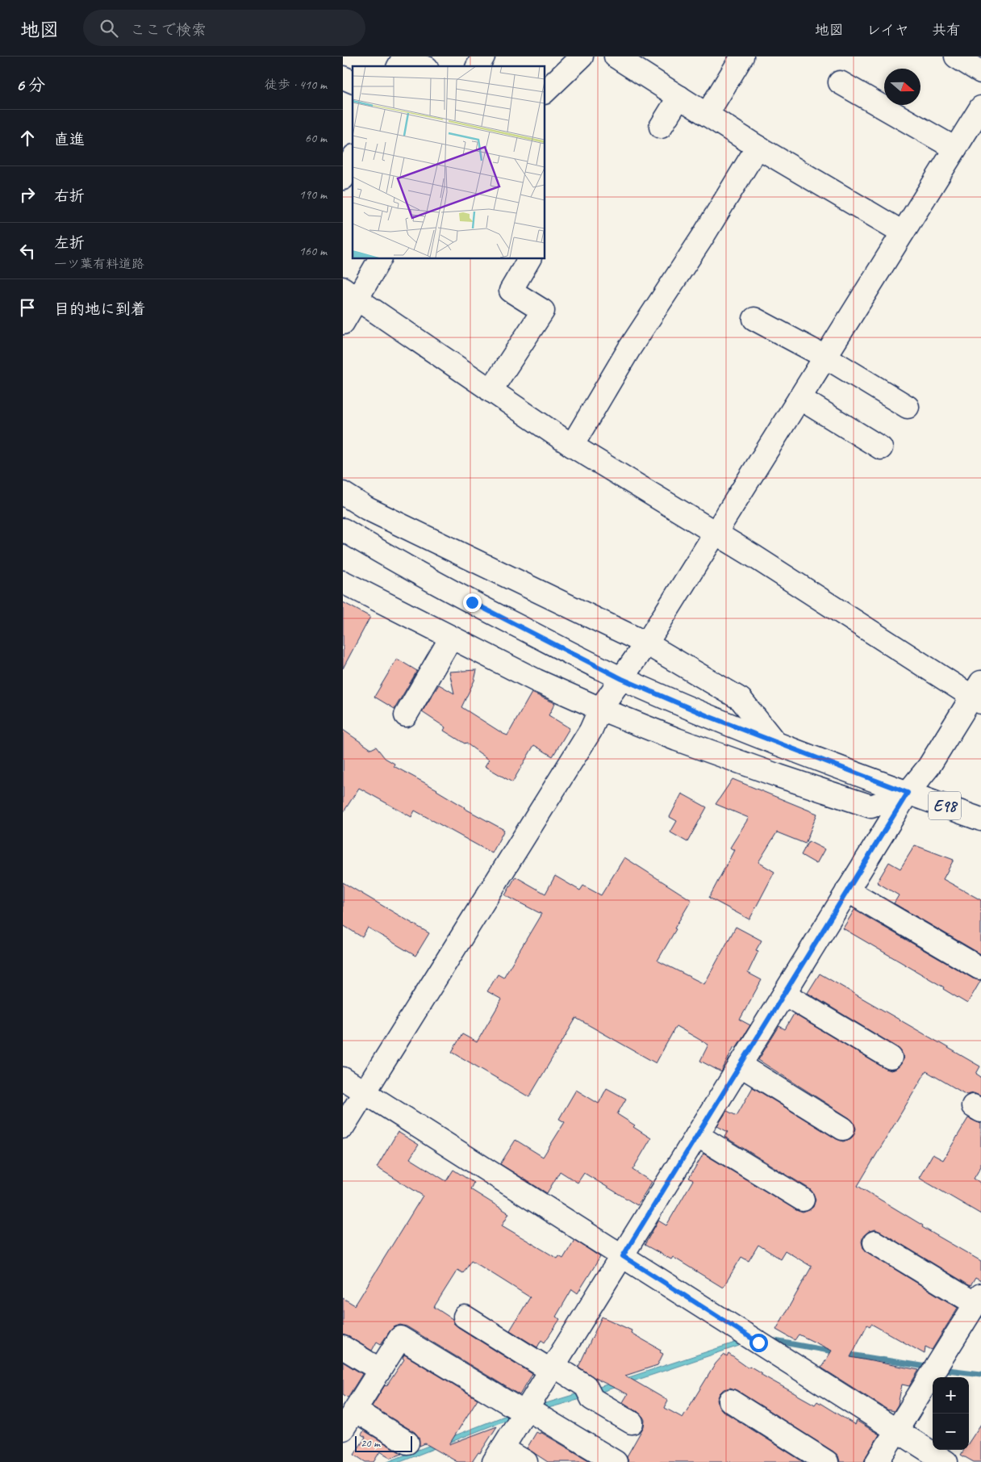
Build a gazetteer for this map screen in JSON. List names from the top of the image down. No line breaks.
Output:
{"streets":{"street":["E98"]},"scale_bar":"20 m","north":"right","page":{"header":"地図","search":"ここで検索","nav":["地図","レイヤ","共有"],"heading":["6 分","徒歩 · 410 m"],"list":[["直進","60 m"],["右折","190 m"],["左折","一ツ葉有料道路","160 m"],"目的地に到着"],"map_buttons":["+","−"],"scale":"20 m"}}
